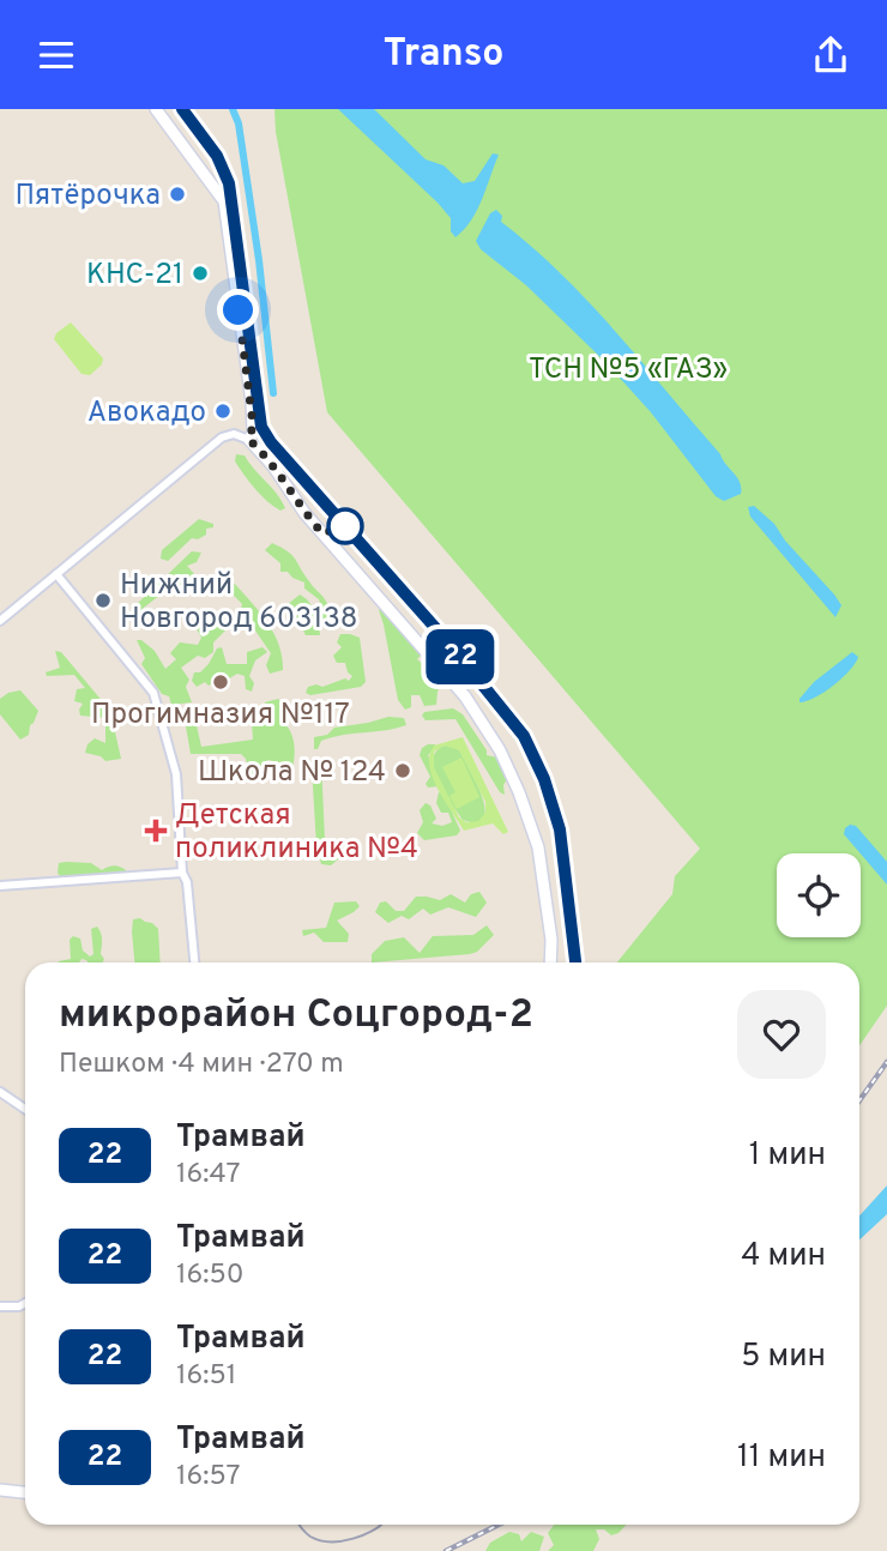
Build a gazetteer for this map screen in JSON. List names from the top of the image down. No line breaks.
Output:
{"parks":["ТСН №5 «ГАЗ»"],"places":{"other":["Пятёрочка","КНС-21","Авокадо","Нижний Новгород 603138","Прогимназия №117","Школа № 124"],"health":["Детская поликлиника №4"]},"lines":["tram line 22"],"page":{"header":"Transo","on_map":"22","heading":["микрорайон Соцгород-2","Пешком · 4 мин · 270 m"],"list":[{"mark":"22","name":"Трамвай","note":"16:47","value":"1 мин"},{"mark":"22","name":"Трамвай","note":"16:50","value":"4 мин"},{"mark":"22","name":"Трамвай","note":"16:51","value":"5 мин"},{"mark":"22","name":"Трамвай","note":"16:57","value":"11 мин"}]}}
